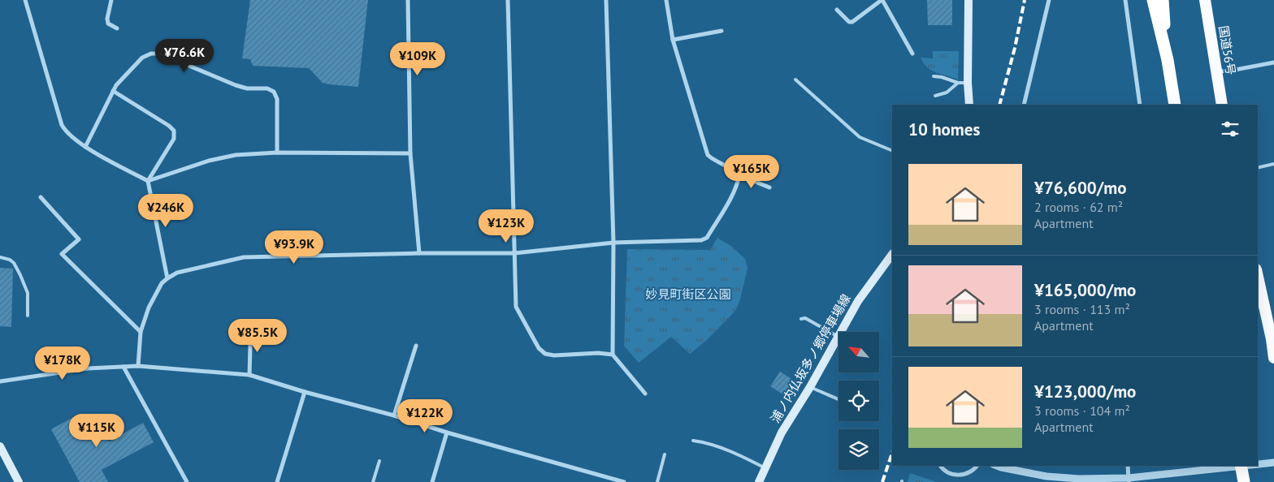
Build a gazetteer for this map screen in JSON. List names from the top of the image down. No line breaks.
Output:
{"streets":{"highway":["国道56号"],"main road":["浦ノ内仏坂多ノ郷停車場線"]},"parks":["妙見町街区公園"],"north":"top left","page":{"price":["¥76.6K","¥109K","¥165K","¥246K","¥123K","¥93.9K","¥85.5K","¥178K","¥122K","¥115K"],"heading":"10 homes","list":[{"name":"¥76,600/mo","note":"2 rooms · 62 m² · Apartment"},{"name":"¥165,000/mo","note":"3 rooms · 113 m² · Apartment"},{"name":"¥123,000/mo","note":"3 rooms · 104 m² · Apartment"}]}}
